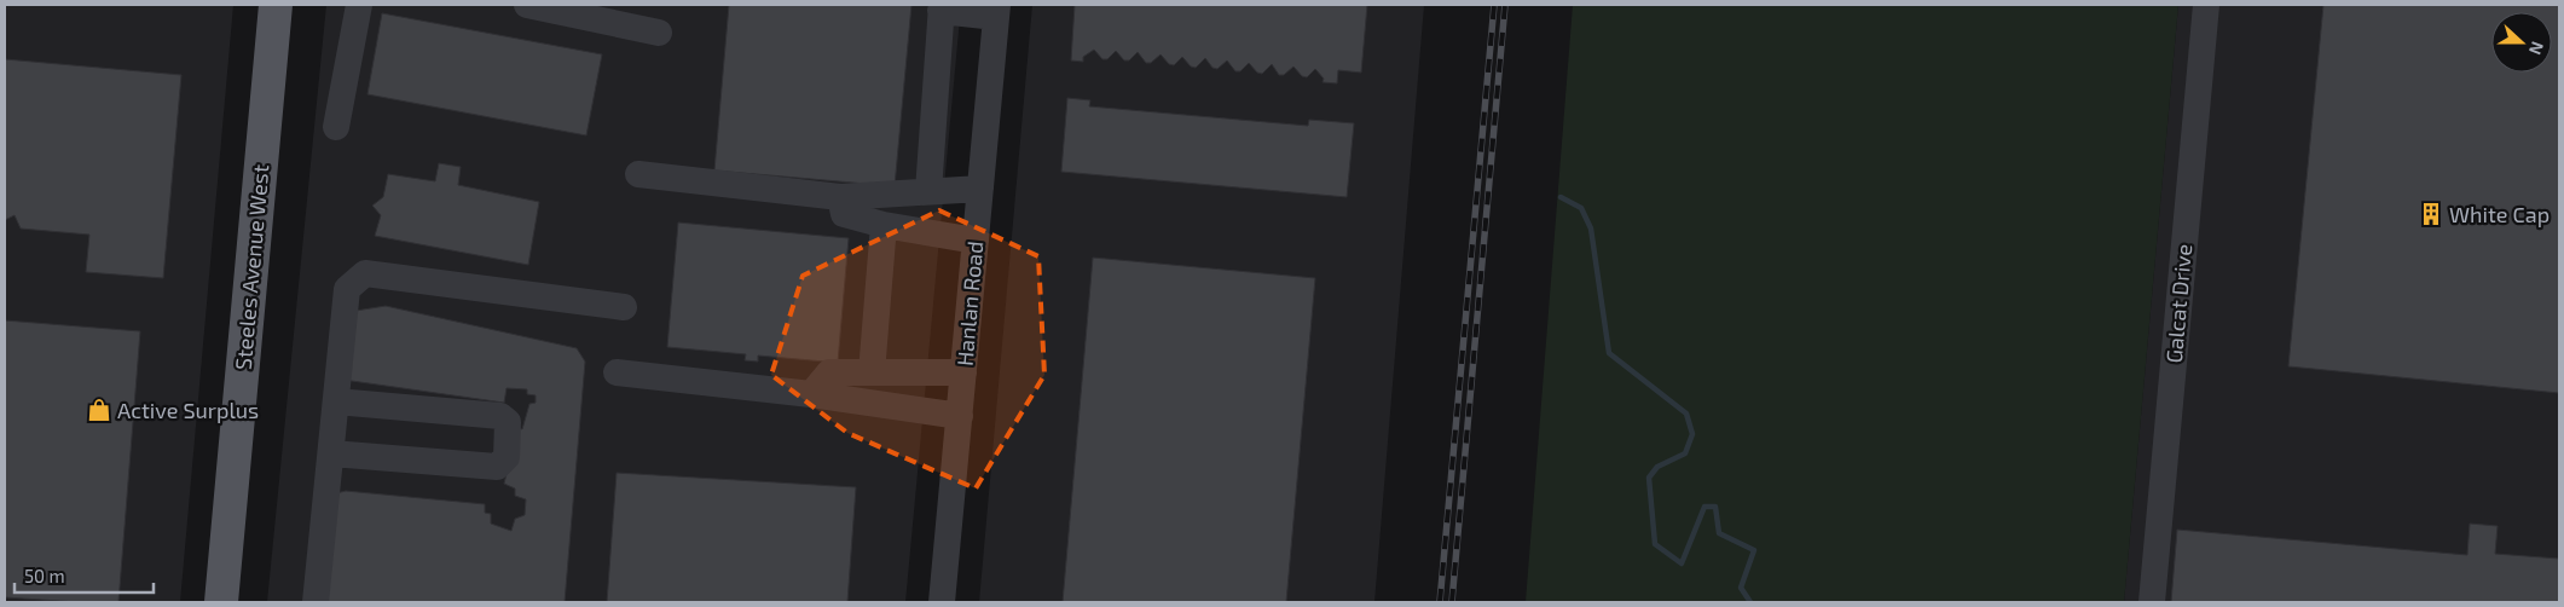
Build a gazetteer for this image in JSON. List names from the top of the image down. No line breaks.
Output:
{"streets":{"main road":["Steeles Avenue West"],"street":["Hanlan Road","Galcat Drive"]},"places":{"building":["White Cap"],"shop":["Active Surplus"]},"scale_bar":"50 m","north":"right"}
